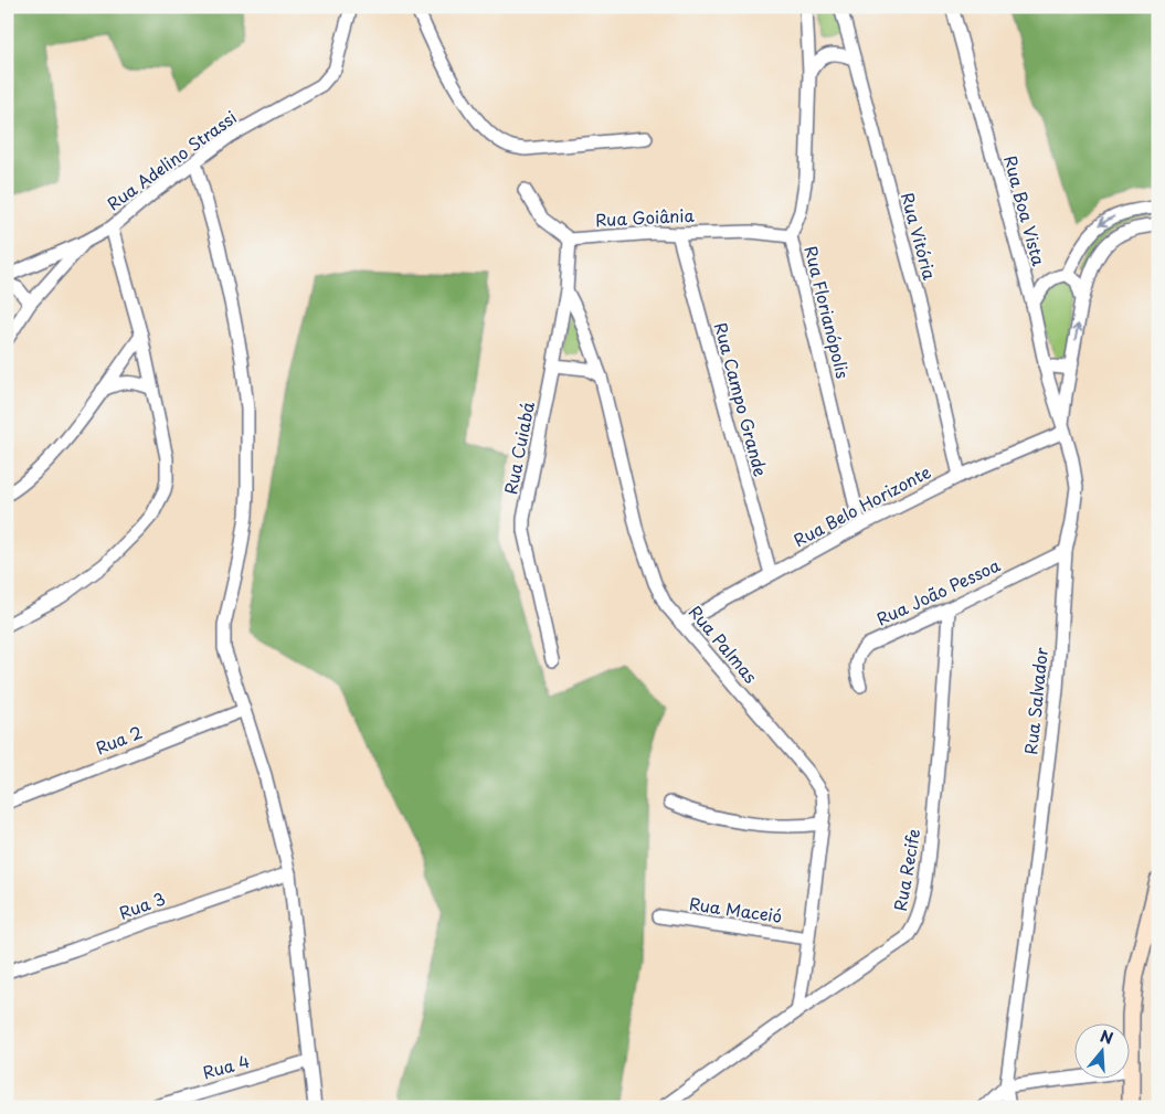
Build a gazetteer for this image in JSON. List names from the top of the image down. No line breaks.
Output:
{"streets":{"street":["Rua Adelino Strassi","Rua Boa Vista","Rua Goiânia","Rua Vitória","Rua Florianópolis","Rua Campo Grande","Rua Cuiabá","Rua Belo Horizonte","Rua João Pessoa","Rua Palmas","Rua Salvador","Rua 2","Rua Recife","Rua 3","Rua Maceió","Rua 4"]},"crossings":[["Rua Boa Vista","Rua Belo Horizonte"],["Rua Boa Vista","Rua Salvador"],["Rua Goiânia","Rua Florianópolis"],["Rua Goiânia","Rua Campo Grande"],["Rua Goiânia","Rua Cuiabá"],["Rua Vitória","Rua Belo Horizonte"],["Rua Florianópolis","Rua Belo Horizonte"],["Rua Campo Grande","Rua Belo Horizonte"],["Rua Cuiabá","Rua Palmas"],["Rua Belo Horizonte","Rua Palmas"],["Rua Belo Horizonte","Rua Salvador"],["Rua João Pessoa","Rua Salvador"],["Rua João Pessoa","Rua Recife"],["Rua Palmas","Rua Recife"],["Rua Palmas","Rua Maceió"]],"north":"top"}
